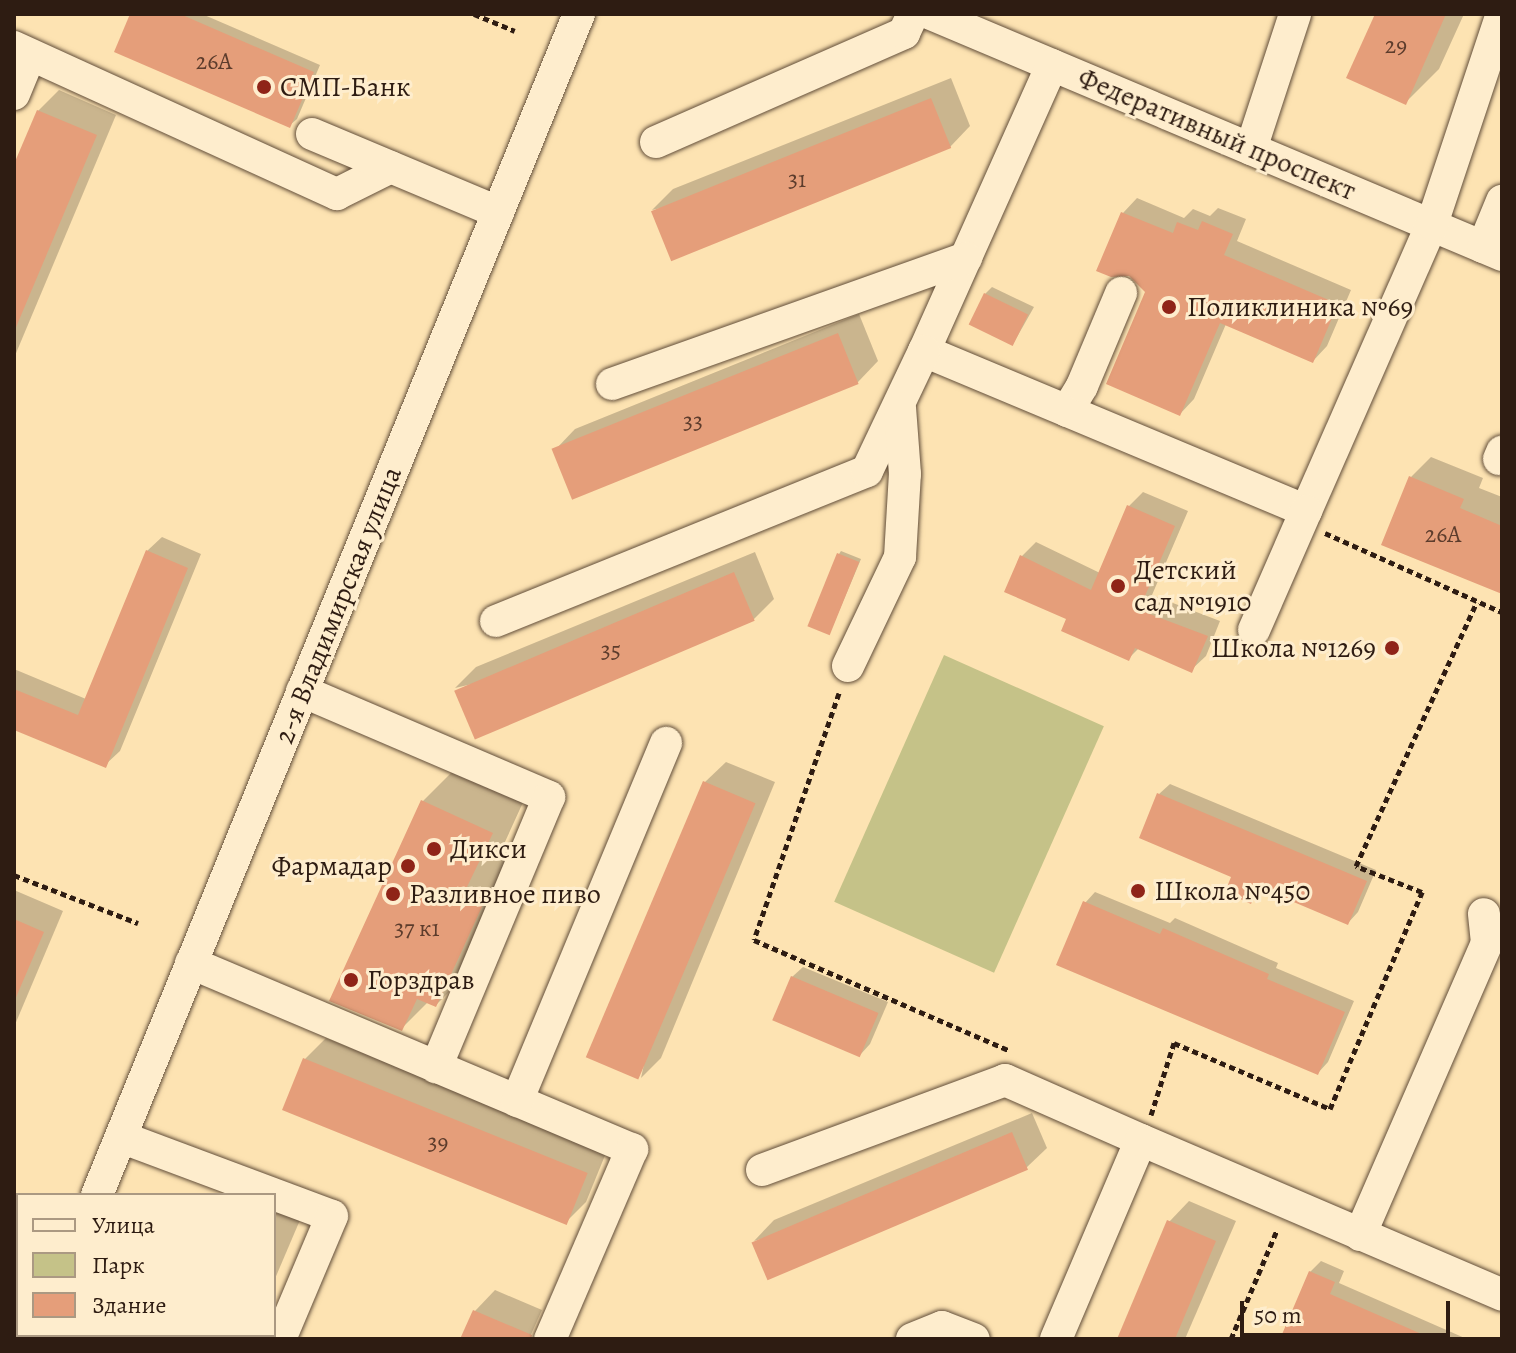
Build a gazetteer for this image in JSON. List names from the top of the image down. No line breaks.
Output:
{"streets":{"street":["Федеративный проспект","2-я Владимирская улица"]},"places":["СМП-Банк","Поликлиника №69","Детский сад №1910","Школа №1269","Дикси","Фармадар","Школа №450","Разливное пиво","Горздрав"],"house_numbers":["29","26А","31","33","26А","35","37 к1","39"],"legend":["Улица","Парк","Здание"],"scale_bar":"50 m"}
